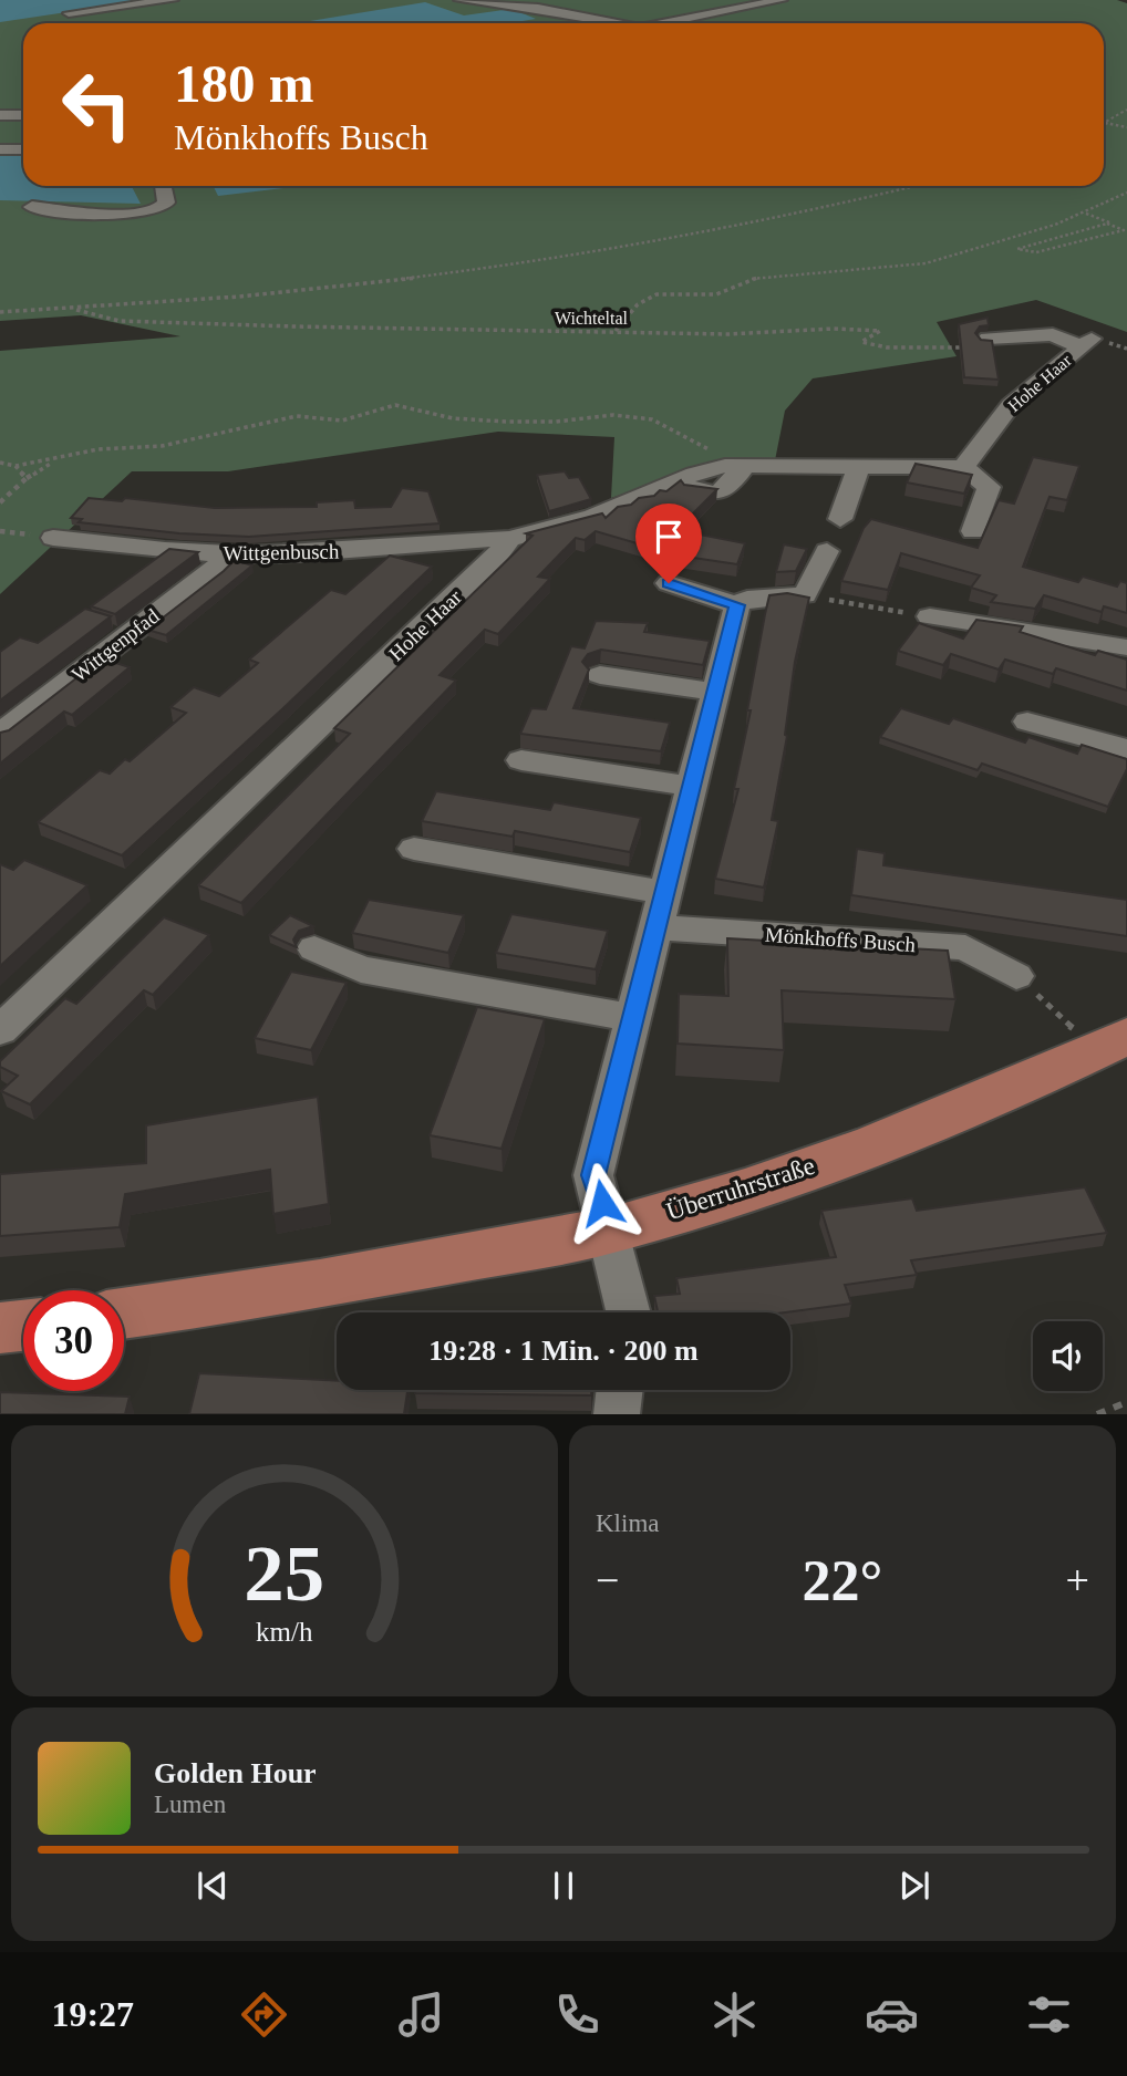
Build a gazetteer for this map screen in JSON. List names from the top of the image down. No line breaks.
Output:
{"streets":{"main road":["Überruhrstraße"],"street":["Hohe Haar","Wittgenbusch","Wittgenpfad","Mönkhoffs Busch"],"path":["Wichteltal"]},"crossings":[["Hohe Haar","Wittgenbusch"],["Wittgenbusch","Wittgenpfad"]],"page":{"turn":["180 m","Mönkhoffs Busch"],"limit":"30","trip":"19:28 · 1 Min. · 200 m","tile":"Klima","heat":["−","22°","+"],"song":["Golden Hour","Lumen"],"tabs":"19:27","gauge":["25","km/h"]}}
